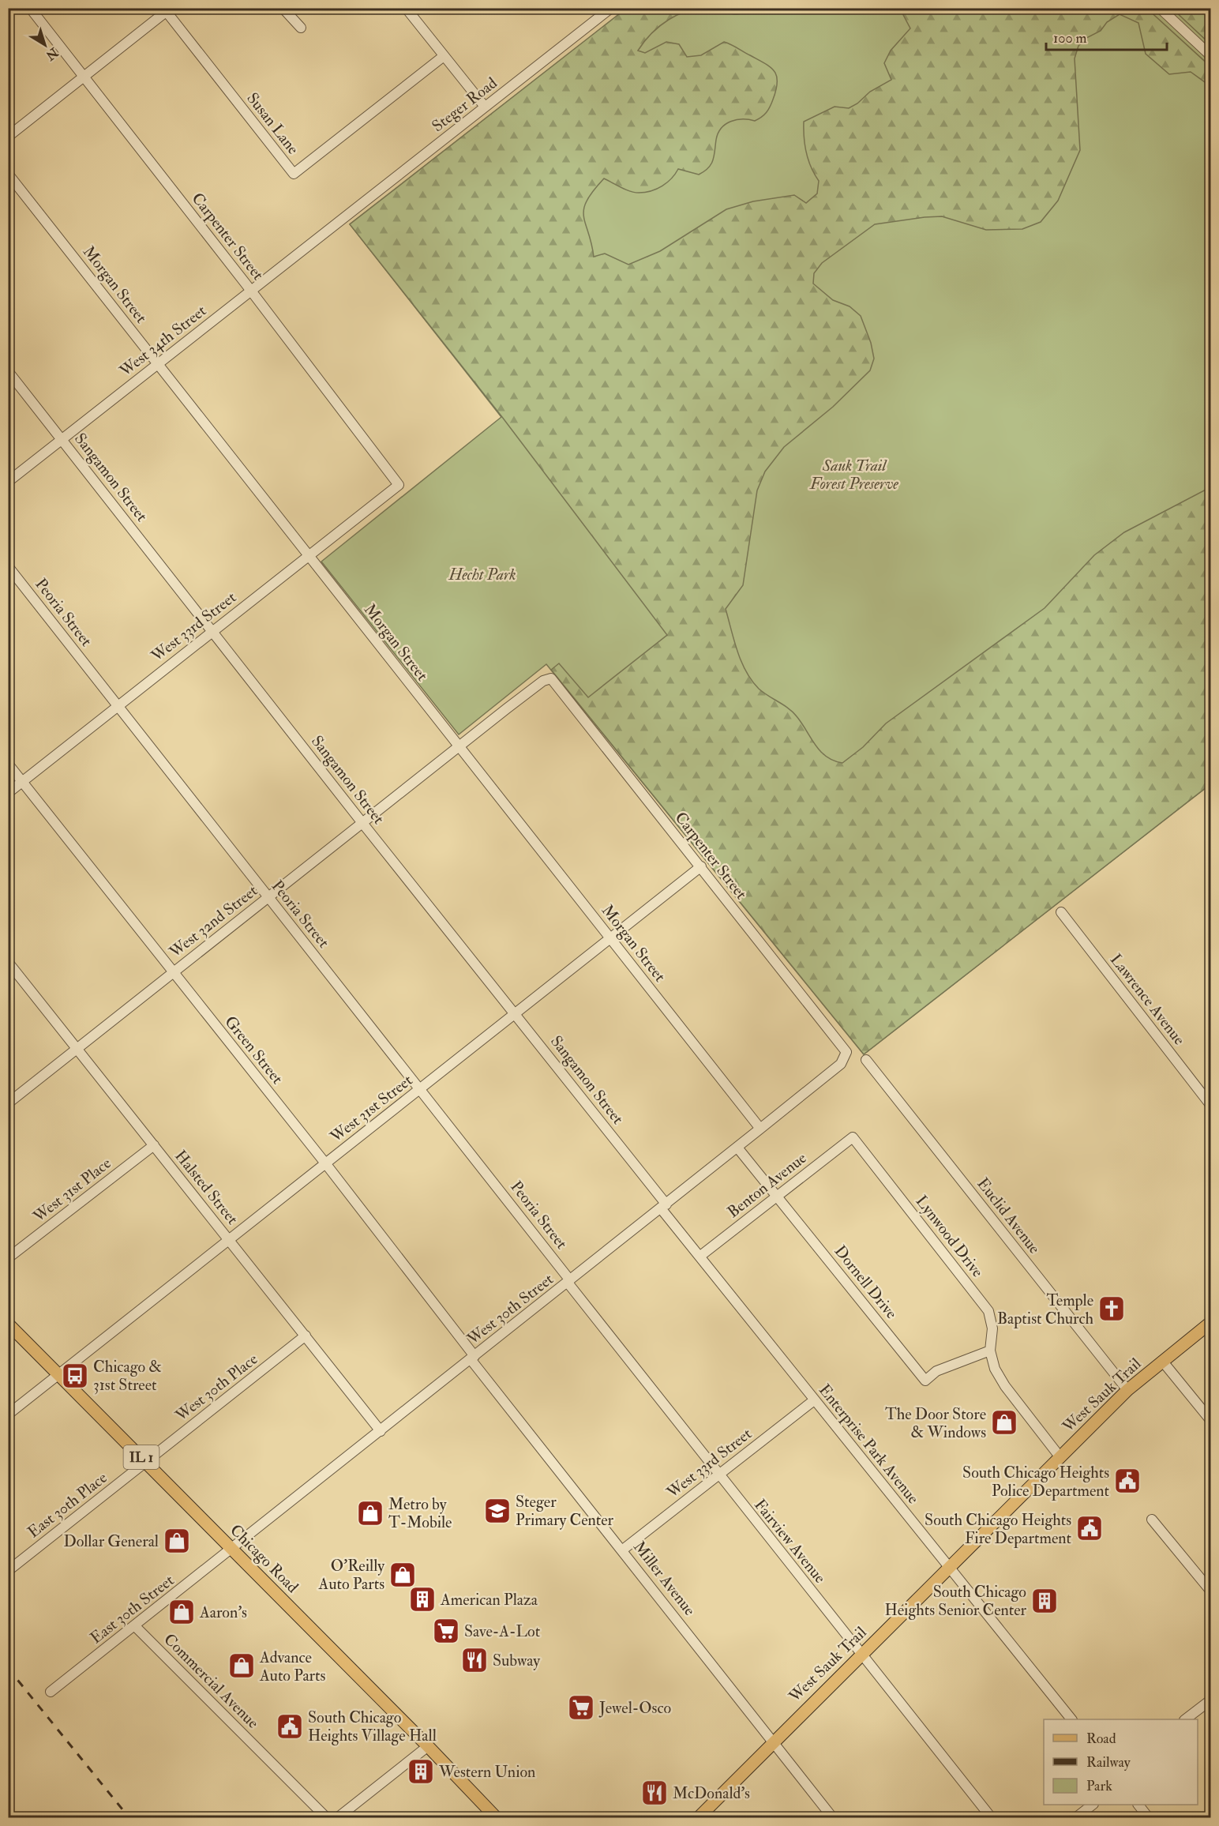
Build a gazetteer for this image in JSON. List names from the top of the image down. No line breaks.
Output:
{"streets":{"main road":["West Sauk Trail","IL 1","Chicago Road"],"street":["Steger Road","Susan Lane","Carpenter Street","Morgan Street","West 34th Street","Sangamon Street","Peoria Street","West 33rd Street","West 32nd Street","Lawrence Avenue","Green Street","West 31st Street","Benton Avenue","Halsted Street","West 31st Place","Euclid Avenue","Lynwood Drive","Dornell Drive","West 30th Street","West 30th Place","Enterprise Park Avenue","East 30th Place","Fairview Avenue","Miller Avenue","East 30th Street","Commercial Avenue"]},"crossings":[["Steger Road","West 34th Street"],["Carpenter Street","West 34th Street"],["Carpenter Street","West 33rd Street"],["Carpenter Street","West 32nd Street"],["Carpenter Street","West 31st Street"],["Carpenter Street","West 30th Street"],["Morgan Street","West 34th Street"],["Morgan Street","West 33rd Street"],["Morgan Street","West 32nd Street"],["Morgan Street","West 31st Street"],["Morgan Street","West 30th Street"],["West 34th Street","Sangamon Street"],["Sangamon Street","West 33rd Street"],["Sangamon Street","West 32nd Street"],["Sangamon Street","West 31st Street"],["Sangamon Street","West 30th Street"],["Sangamon Street","Enterprise Park Avenue"],["Peoria Street","West 33rd Street"],["Peoria Street","West 32nd Street"],["Peoria Street","West 31st Street"],["Peoria Street","West 30th Street"],["Peoria Street","Fairview Avenue"],["West 33rd Street","Green Street"],["West 33rd Street","Enterprise Park Avenue"],["West 33rd Street","Fairview Avenue"],["West 33rd Street","Miller Avenue"],["West 32nd Street","Green Street"],["West 32nd Street","Halsted Street"],["Green Street","West 31st Street"],["Green Street","West 30th Street"],["Green Street","Miller Avenue"],["West 31st Street","Halsted Street"],["West 31st Street","Chicago Road"],["Benton Avenue","Lynwood Drive"],["Benton Avenue","Dornell Drive"],["Benton Avenue","Enterprise Park Avenue"],["Halsted Street","West 31st Place"],["Halsted Street","West 30th Street"],["Halsted Street","West 30th Place"],["Euclid Avenue","West Sauk Trail"],["Lynwood Drive","Dornell Drive"],["Lynwood Drive","West Sauk Trail"],["Dornell Drive","West 30th Street"],["West 30th Street","Enterprise Park Avenue"],["West 30th Street","Fairview Avenue"],["West 30th Street","Chicago Road"],["West 30th Street","Miller Avenue"],["West 30th Street","East 30th Street"],["West 30th Place","East 30th Place"],["West 30th Place","Chicago Road"],["West Sauk Trail","Enterprise Park Avenue"],["West Sauk Trail","Fairview Avenue"],["West Sauk Trail","Miller Avenue"],["East 30th Place","Chicago Road"],["Chicago Road","East 30th Street"],["East 30th Street","Commercial Avenue"]],"parks":["Sauk Trail Forest Preserve","Hecht Park"],"places":{"church":["Temple Baptist Church"],"bus stop":["Chicago & 31st Street"],"shop":["The Door Store & Windows","Metro by T-Mobile","Dollar General","O'Reilly Auto Parts","Aaron's","Advance Auto Parts"],"public building":["South Chicago Heights Police Department","South Chicago Heights Fire Department","South Chicago Heights Village Hall"],"school or university":["Steger Primary Center"],"building":["American Plaza","South Chicago Heights Senior Center","Western Union"],"supermarket":["Save-A-Lot","Jewel-Osco"],"restaurant":["Subway","McDonald's"]},"legend":["Road","Railway","Park"],"scale_bar":"100 m","north":"bottom right"}
